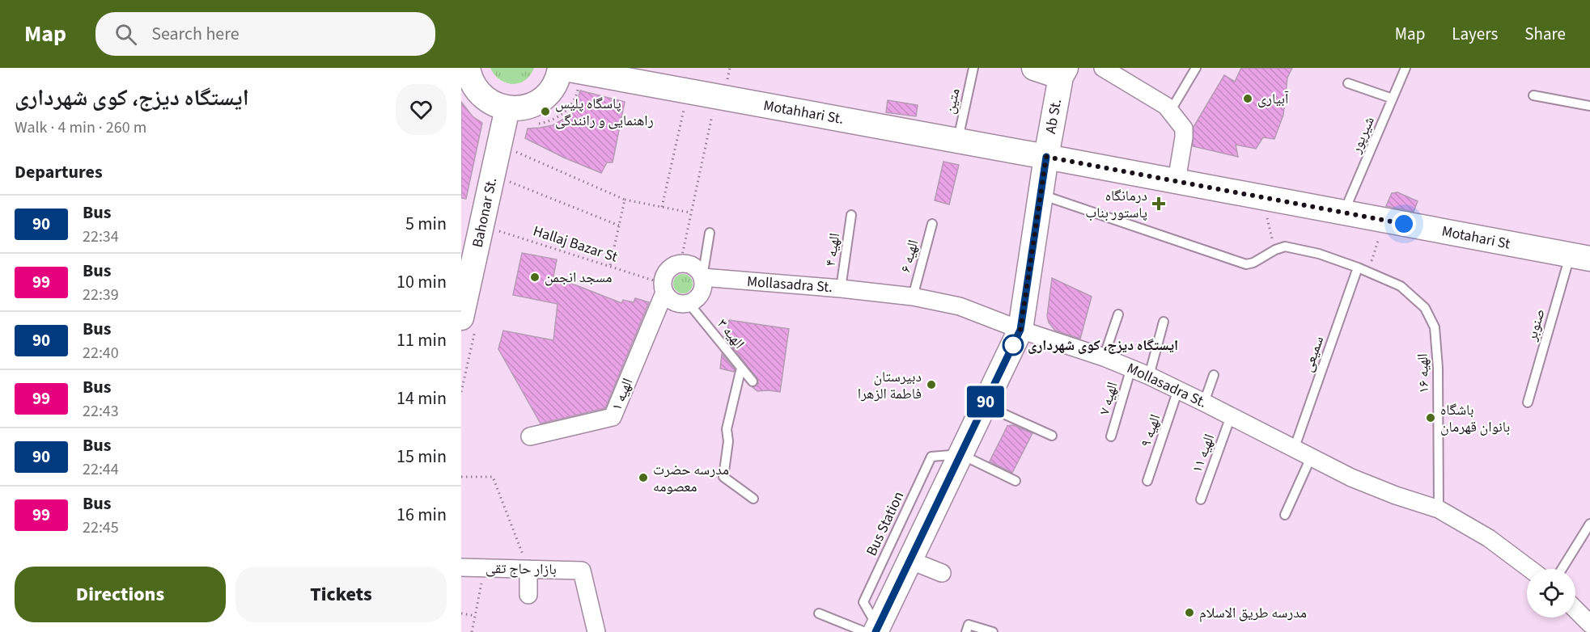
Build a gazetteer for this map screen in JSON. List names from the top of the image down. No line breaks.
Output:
{"streets":{"main road":["Motahhari St.","Ab St.","Bahonar St.","Motahari St"],"street":["Mollasadra St.","الهیه ۱","بازار حاج تقی"],"lane":["متین","شیرپور","الهیه ۴","الهیه ۶","صنوبر","الهیه ۳","سمیعی","الهیه ۱۶","الهیه ۷","الهیه ۹","الهیه ۱۱","Bus Station"],"path":["Hallaj Bazar St"]},"crossings":[["متین","Motahhari St."],["Motahhari St.","Ab St."],["Motahhari St.","Motahari St"],["Ab St.","Motahari St"],["Ab St.","Mollasadra St."],["Ab St.","Bus Station"],["شیرپور","Motahari St"],["Bahonar St.","Hallaj Bazar St"],["Motahari St","صنوبر"],["Hallaj Bazar St","Mollasadra St."],["Hallaj Bazar St","الهیه ۳"],["Hallaj Bazar St","الهیه ۱"],["الهیه ۴","Mollasadra St."],["الهیه ۶","Mollasadra St."],["Mollasadra St.","الهیه ۳"],["Mollasadra St.","سمیعی"],["Mollasadra St.","الهیه ۱۶"],["Mollasadra St.","الهیه ۱"],["Mollasadra St.","الهیه ۷"],["Mollasadra St.","الهیه ۹"],["Mollasadra St.","الهیه ۱۱"],["الهیه ۳","الهیه ۱"],["سمیعی","الهیه ۱۶"]],"places":{"other":["آبیاری","پاسگاه پلیس راهنمایی و رانندگی","مسجد انجمن","ایستگاه دیزج، کوی شهرداری","دبیرستان فاطمة الزهرا","باشگاه بانوان قهرمان","مدرسه حضرت معصومه","مدرسه طریق الاسلام"],"health":["درمانگاه پاستور بناب"]},"lines":["bus line 90"],"page":{"header":"Map","search":"Search here","nav":["Map","Layers","Share"],"heading":[["ایستگاه دیزج، کوی شهرداری","Walk · 4 min · 260 m"],"Departures"],"on_map":"90","list":[{"mark":"90","name":"Bus","note":"22:34","value":"5 min"},{"mark":"99","name":"Bus","note":"22:39","value":"10 min"},{"mark":"90","name":"Bus","note":"22:40","value":"11 min"},{"mark":"99","name":"Bus","note":"22:43","value":"14 min"},{"mark":"90","name":"Bus","note":"22:44","value":"15 min"},{"mark":"99","name":"Bus","note":"22:45","value":"16 min"}],"buttons":["Directions","Tickets"]}}
